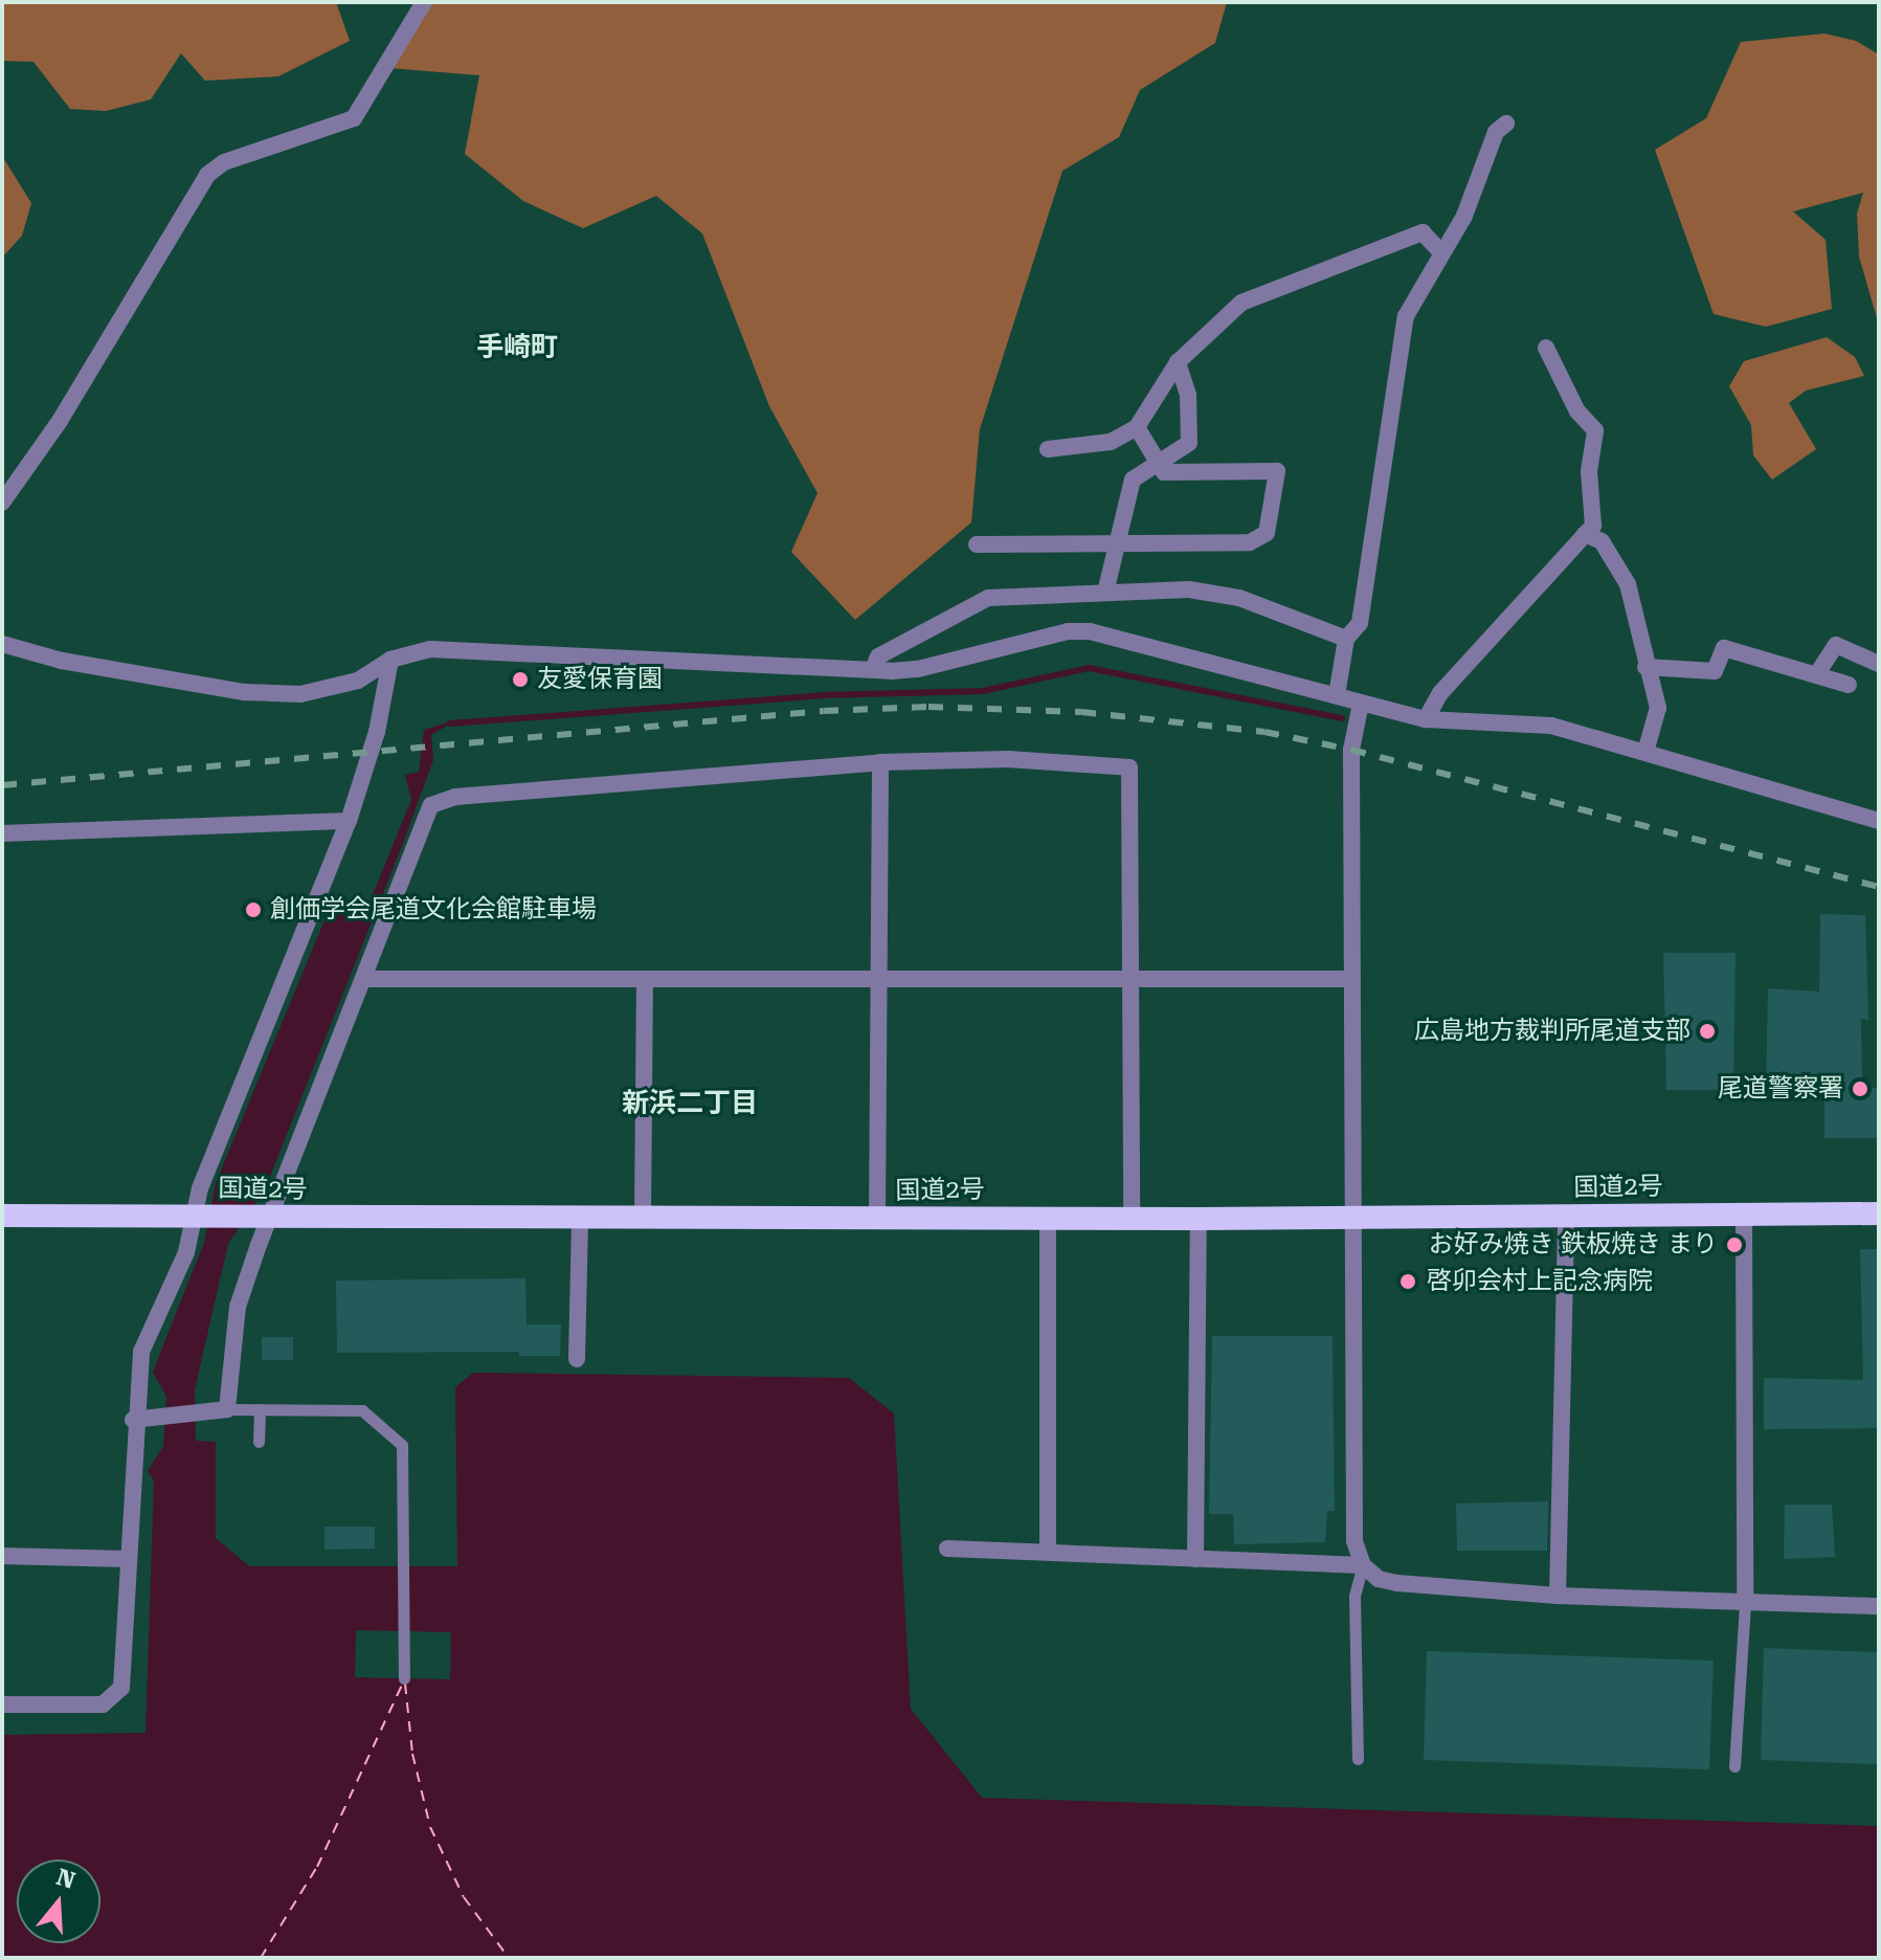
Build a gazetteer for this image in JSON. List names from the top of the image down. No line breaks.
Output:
{"streets":{"highway":["国道2号"]},"districts":["手崎町","新浜二丁目"],"places":["友愛保育園","創価学会尾道文化会館駐車場","広島地方裁判所尾道支部","尾道警察署","お好み焼き 鉄板焼き まり","啓卯会村上記念病院"],"north":"top"}
